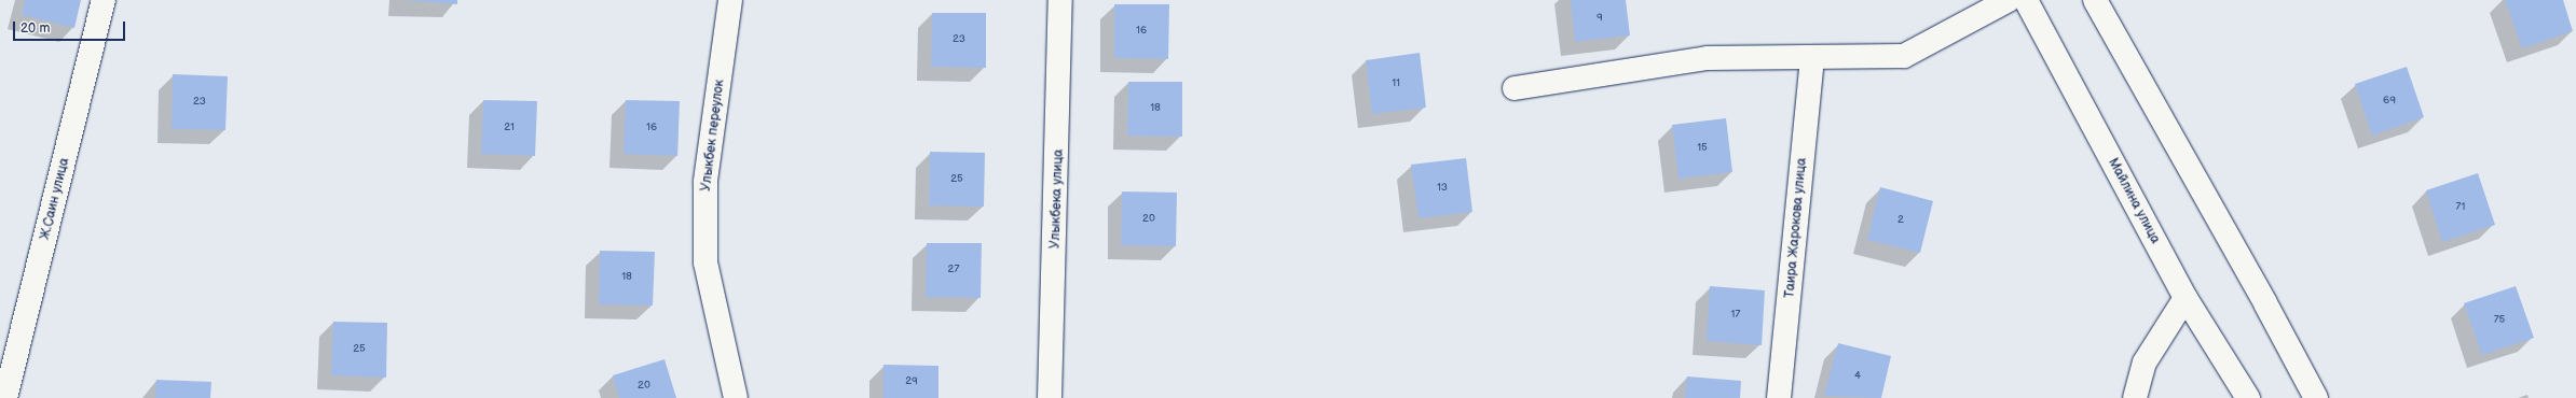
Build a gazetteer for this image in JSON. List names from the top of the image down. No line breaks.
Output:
{"streets":{"street":["Улыкбек переулок","Ж.Саин улица","Улыкбека улица","Майлина улица","Таира Жарокова улица"]},"house_numbers":["9","16","23","11","69","23","18","21","16","15","25","13","71","20","2","27","18","17","75","25","4","29","20"],"scale_bar":"20 m"}
